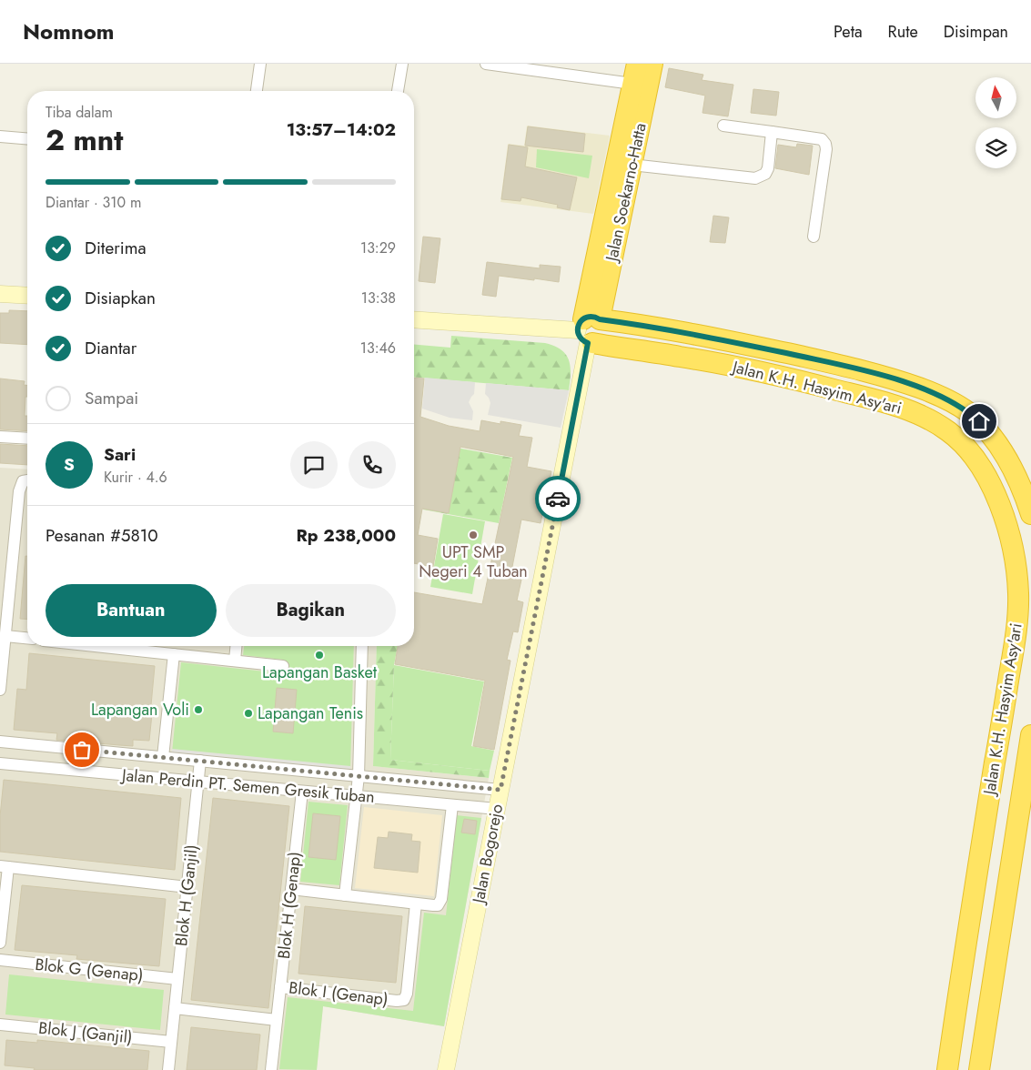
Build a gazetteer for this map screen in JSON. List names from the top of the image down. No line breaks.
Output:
{"streets":{"highway":["Jalan Soekarno-Hatta","Jalan K.H. Hasyim Asy'ari"],"street":["Jalan Perdin PT. Semen Gresik Tuban","Jalan Bogorejo","Blok H (Ganjil)","Blok H (Genap)","Blok G (Genap)","Blok I (Genap)","Blok J (Ganjil)"]},"crossings":[["Jalan Soekarno-Hatta","Jalan K.H. Hasyim Asy'ari"],["Jalan Soekarno-Hatta","Jalan Bogorejo"],["Jalan K.H. Hasyim Asy'ari","Jalan Bogorejo"],["Jalan Perdin PT. Semen Gresik Tuban","Jalan Bogorejo"],["Jalan Perdin PT. Semen Gresik Tuban","Blok H (Ganjil)"],["Jalan Perdin PT. Semen Gresik Tuban","Blok H (Genap)"],["Blok H (Ganjil)","Blok G (Genap)"],["Blok H (Ganjil)","Blok J (Ganjil)"],["Blok H (Genap)","Blok I (Genap)"]],"places":["UPT SMP Negeri 4 Tuban","Lapangan Basket","Lapangan Voli","Lapangan Tenis"],"north":"top","page":{"header":"Nomnom","nav":["Peta","Rute","Disimpan"],"heading":["2 mnt","Tiba dalam","13:57–14:02"],"panel":["Sari","Kurir · 4.6","Pesanan #5810","Rp 238,000"],"bar":"Diantar · 310 m","list":[["Diterima","13:29"],["Disiapkan","13:38"],["Diantar","13:46"],"Sampai"],"round":"S","buttons":["Bantuan","Bagikan"]}}
